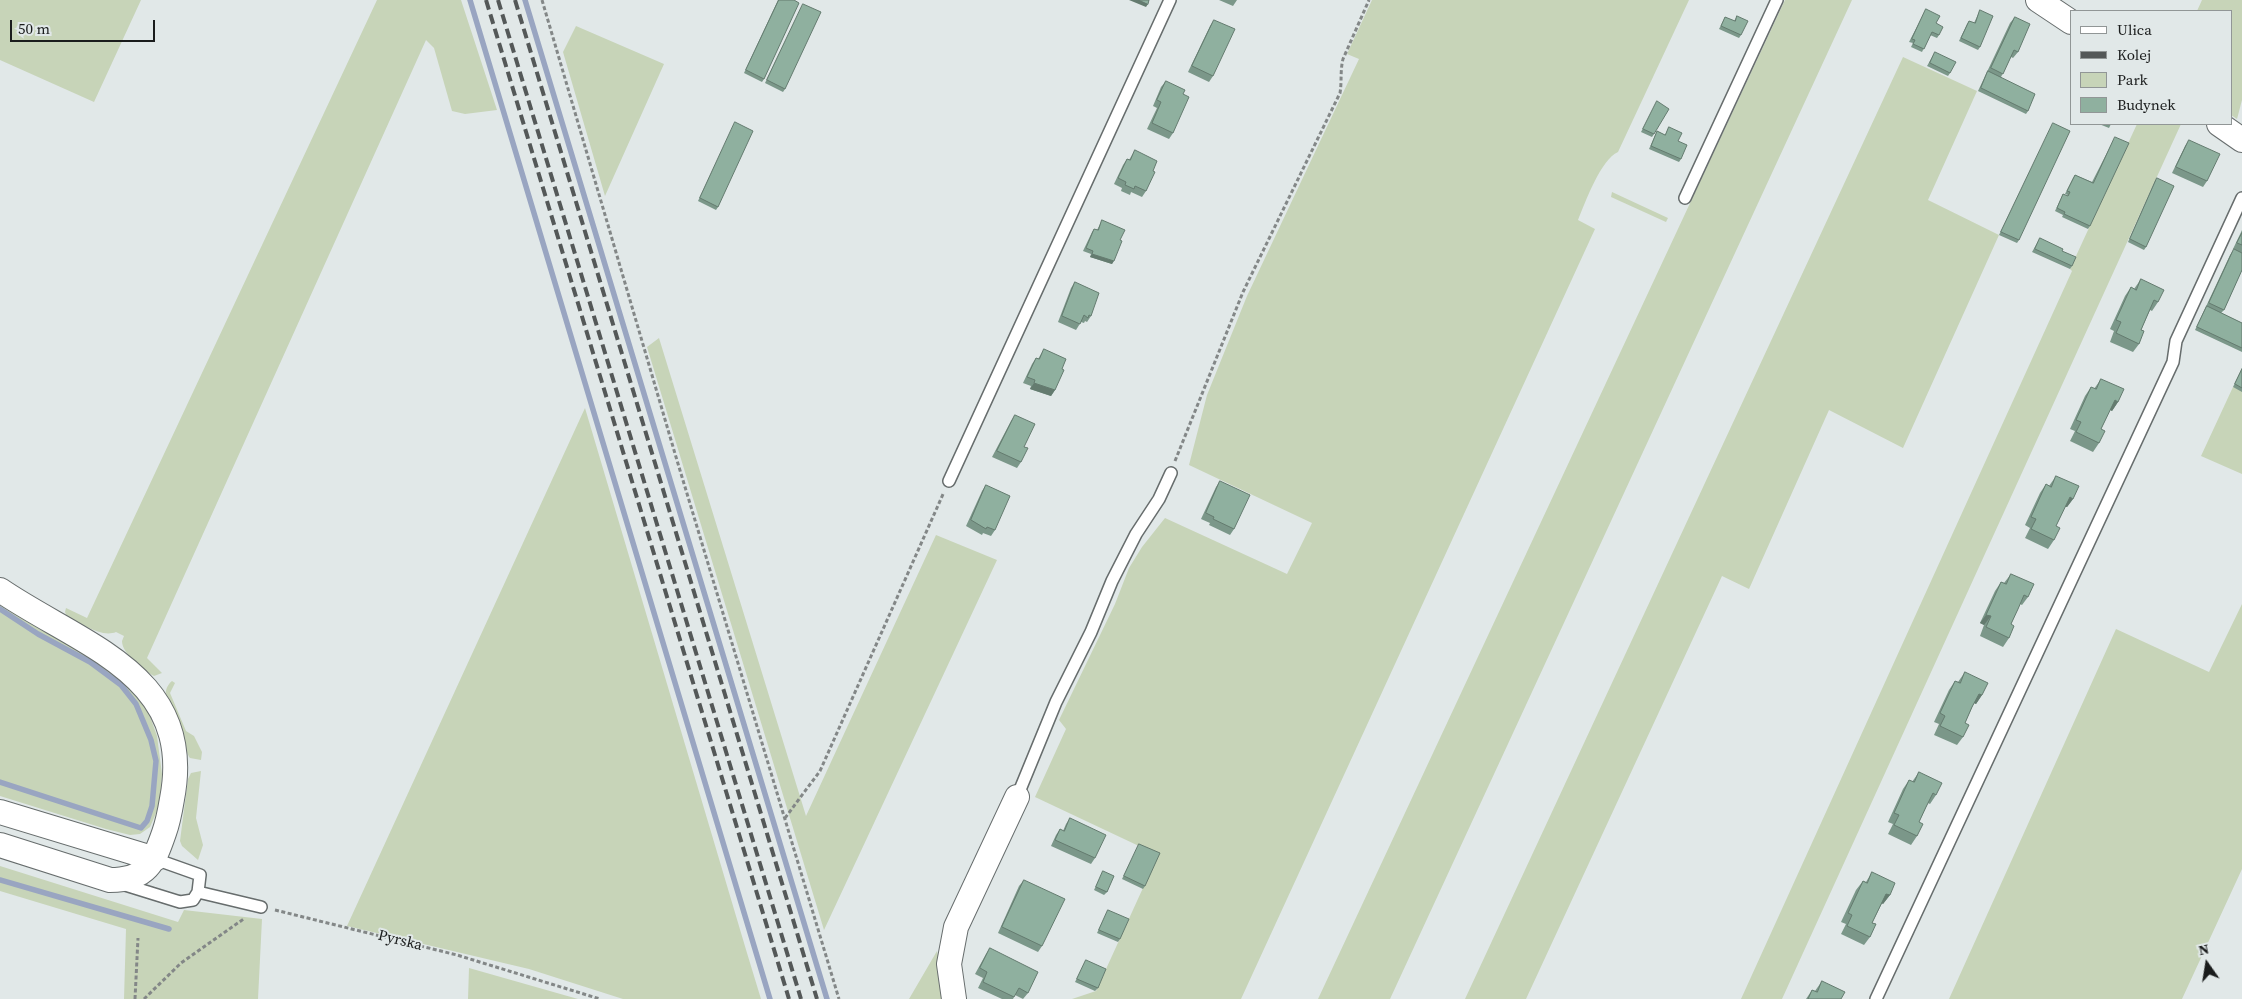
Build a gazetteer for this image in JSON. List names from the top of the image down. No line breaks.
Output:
{"streets":{"path":["Pyrska"]},"legend":["Ulica","Kolej","Park","Budynek"],"scale_bar":"50 m","north":"top"}
